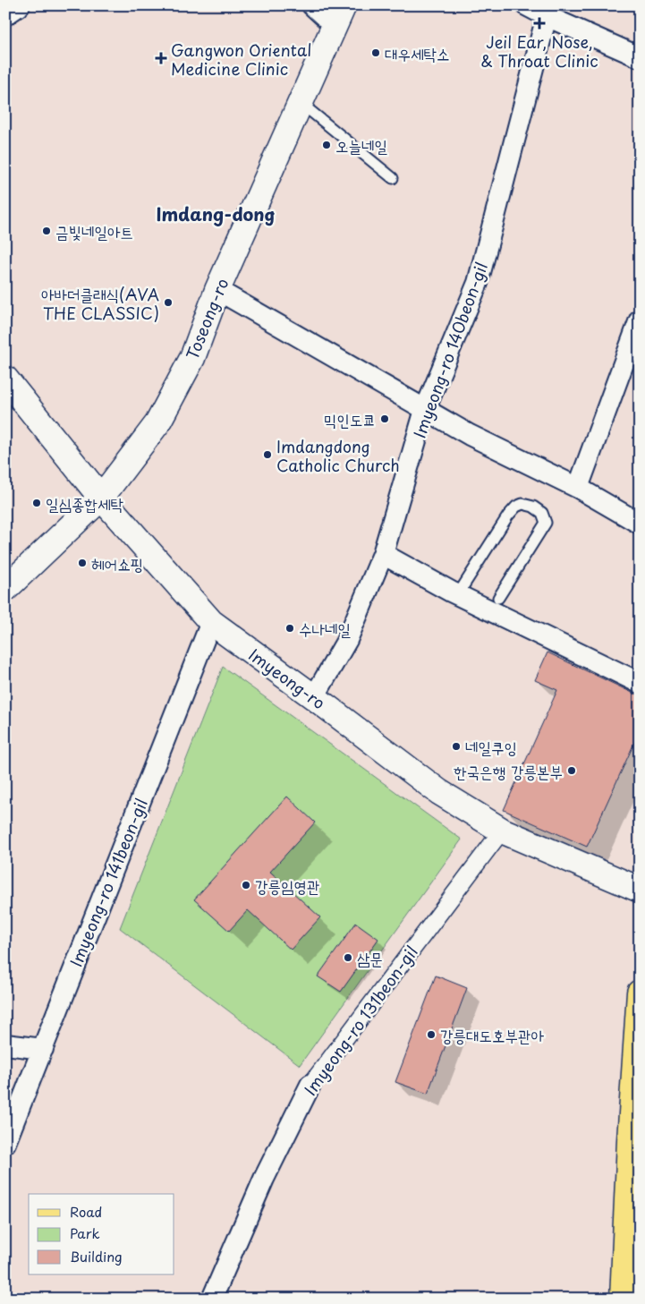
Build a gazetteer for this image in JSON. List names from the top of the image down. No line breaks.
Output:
{"streets":{"street":["Toseong-ro","Imyeong-ro 140beon-gil","Imyeong-ro","Imyeong-ro 141beon-gil","Imyeong-ro 131beon-gil"]},"crossings":[["Toseong-ro","Imyeong-ro"],["Imyeong-ro 140beon-gil","Imyeong-ro"],["Imyeong-ro","Imyeong-ro 141beon-gil"],["Imyeong-ro","Imyeong-ro 131beon-gil"]],"districts":["Imdang-dong"],"places":{"health":["Jeil Ear, Nose, & Throat Clinic","Gangwon Oriental Medicine Clinic"],"other":["대우세탁소","오늘네일","금빛네일아트","아바더클래식(AVA THE CLASSIC)","믹인도쿄","Imdangdong Catholic Church","일심종합세탁","헤어쇼핑","수나네일","네일쿠잉","한국은행 강릉본부","강릉임영관","삼문","강릉대도호부관아"]},"legend":["Road","Park","Building"]}
